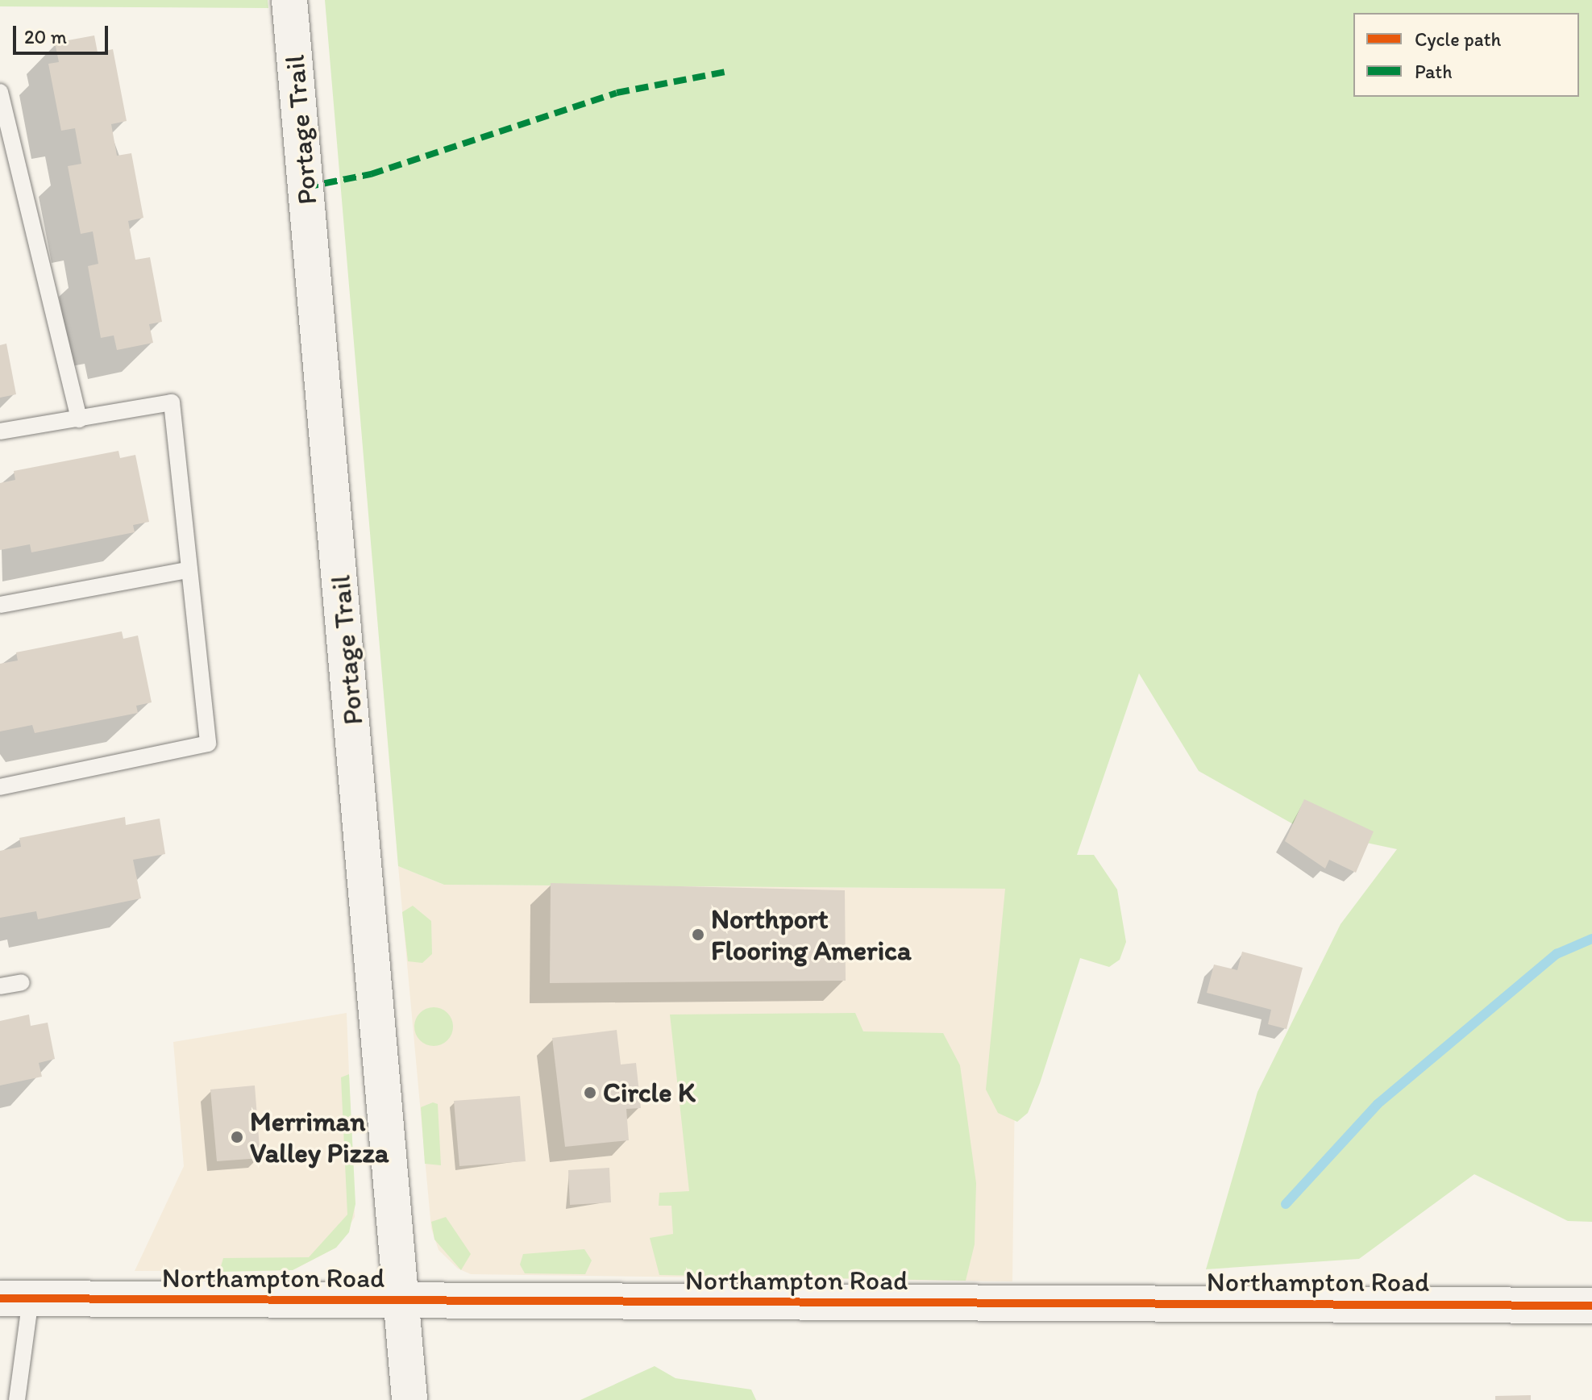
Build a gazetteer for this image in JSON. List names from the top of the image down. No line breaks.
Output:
{"streets":{"street":["Portage Trail","Northampton Road"]},"crossings":[["Portage Trail","Northampton Road"]],"places":["Northport Flooring America","Circle K","Merriman Valley Pizza"],"legend":["Cycle path","Path"],"scale_bar":"20 m"}
